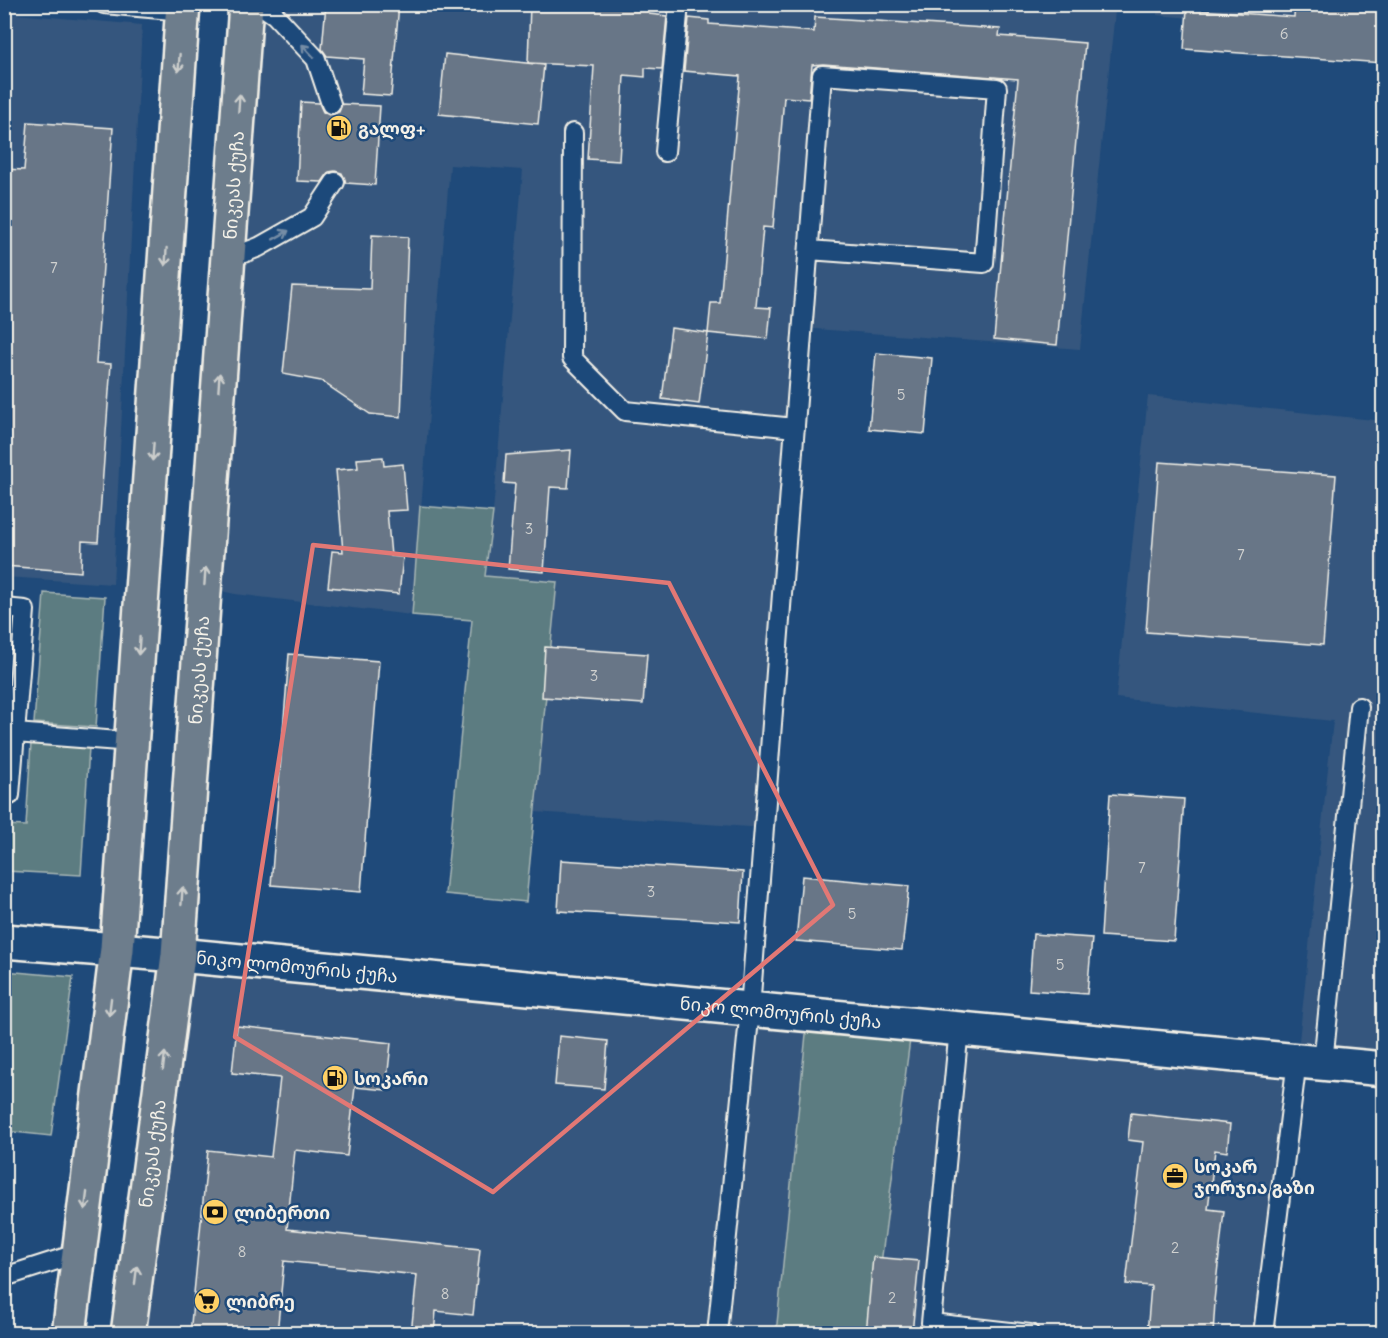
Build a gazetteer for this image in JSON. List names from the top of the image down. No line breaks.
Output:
{"streets":{"main road":["ნიკეას ქუჩა"],"street":["ნიკო ლომოურის ქუჩა"]},"crossings":[["ნიკეას ქუჩა","ნიკო ლომოურის ქუჩა"]],"places":{"fuel station":["გალფ+","სოკარი"],"office":["სოკარ ჯორჯია გაზი"],"bank":["ლიბერთი"],"supermarket":["ლიბრე"]},"house_numbers":["6","7","5","3","7","3","7","3","5","5","2","8","8","2"]}
